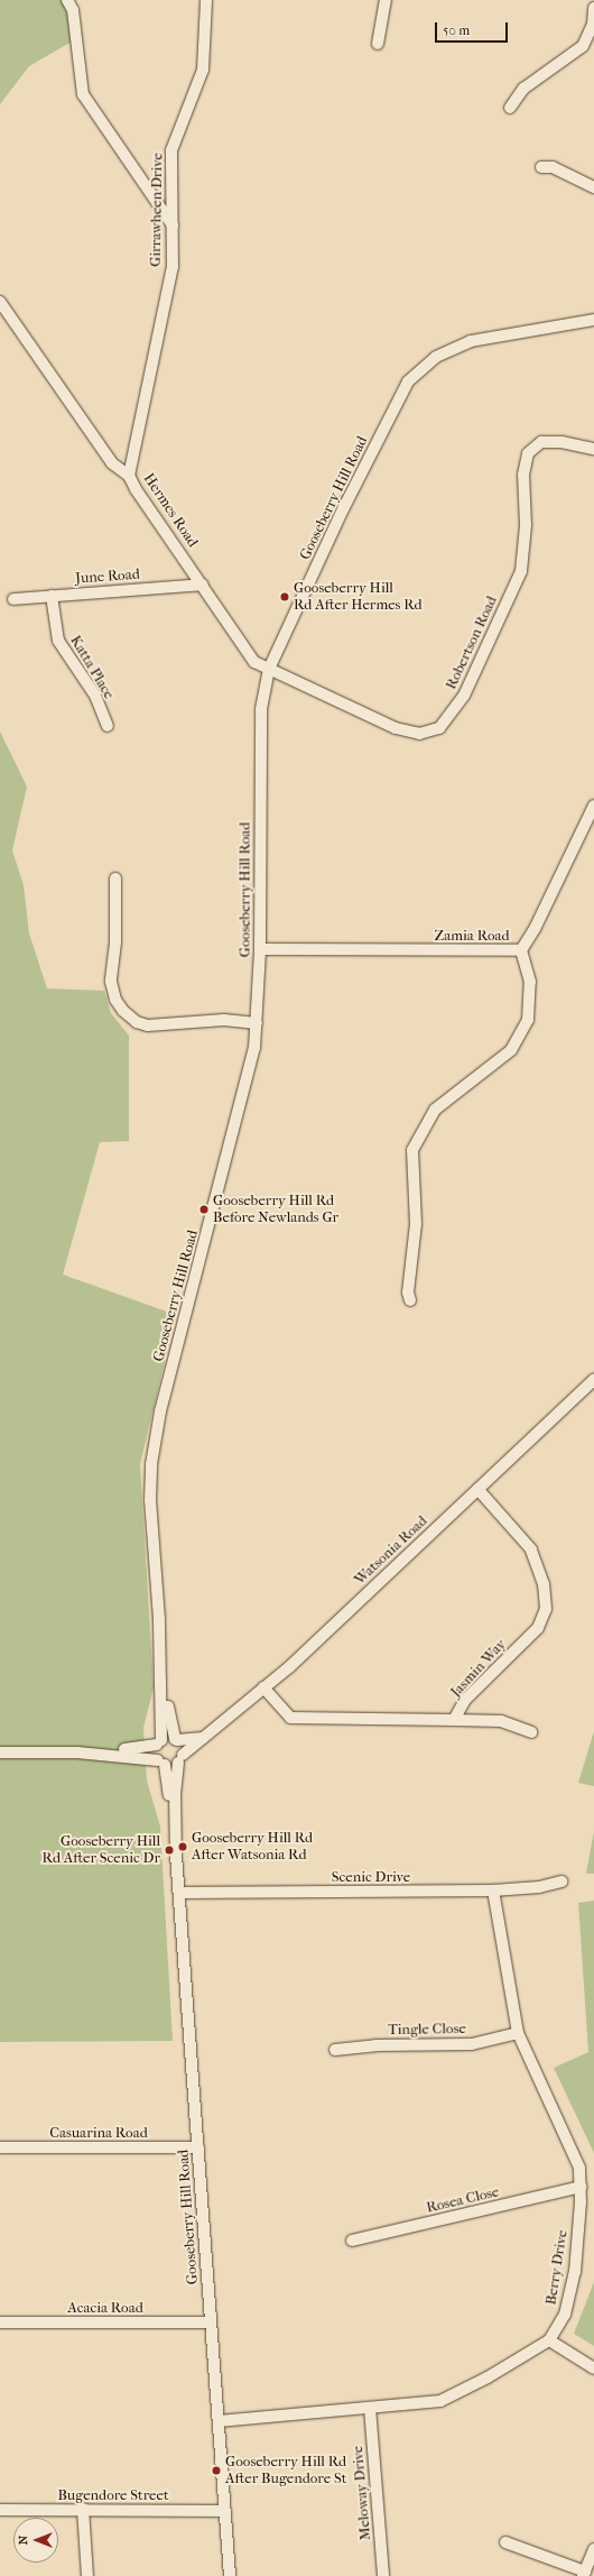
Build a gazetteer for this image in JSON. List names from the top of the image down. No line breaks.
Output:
{"streets":{"street":["Girrawheen Drive","Gooseberry Hill Road","Hermes Road","June Road","Robertson Road","Katta Place","Zamia Road","Watsonia Road","Jasmin Way","Scenic Drive","Tingle Close","Casuarina Road","Rosea Close","Berry Drive","Acacia Road","Meloway Drive","Bugendore Street"]},"crossings":[["Girrawheen Drive","Hermes Road"],["Gooseberry Hill Road","Hermes Road"],["Gooseberry Hill Road","Robertson Road"],["Gooseberry Hill Road","Zamia Road"],["Gooseberry Hill Road","Watsonia Road"],["Gooseberry Hill Road","Scenic Drive"],["Gooseberry Hill Road","Casuarina Road"],["Gooseberry Hill Road","Berry Drive"],["Gooseberry Hill Road","Acacia Road"],["Gooseberry Hill Road","Bugendore Street"],["Hermes Road","June Road"],["Hermes Road","Robertson Road"],["June Road","Katta Place"],["Watsonia Road","Jasmin Way"],["Scenic Drive","Berry Drive"],["Tingle Close","Berry Drive"],["Rosea Close","Berry Drive"],["Berry Drive","Meloway Drive"]],"places":["Gooseberry Hill Rd After Hermes Rd","Gooseberry Hill Rd Before Newlands Gr","Gooseberry Hill Rd After Watsonia Rd","Gooseberry Hill Rd After Scenic Dr","Gooseberry Hill Rd After Bugendore St"],"scale_bar":"50 m","north":"left"}
